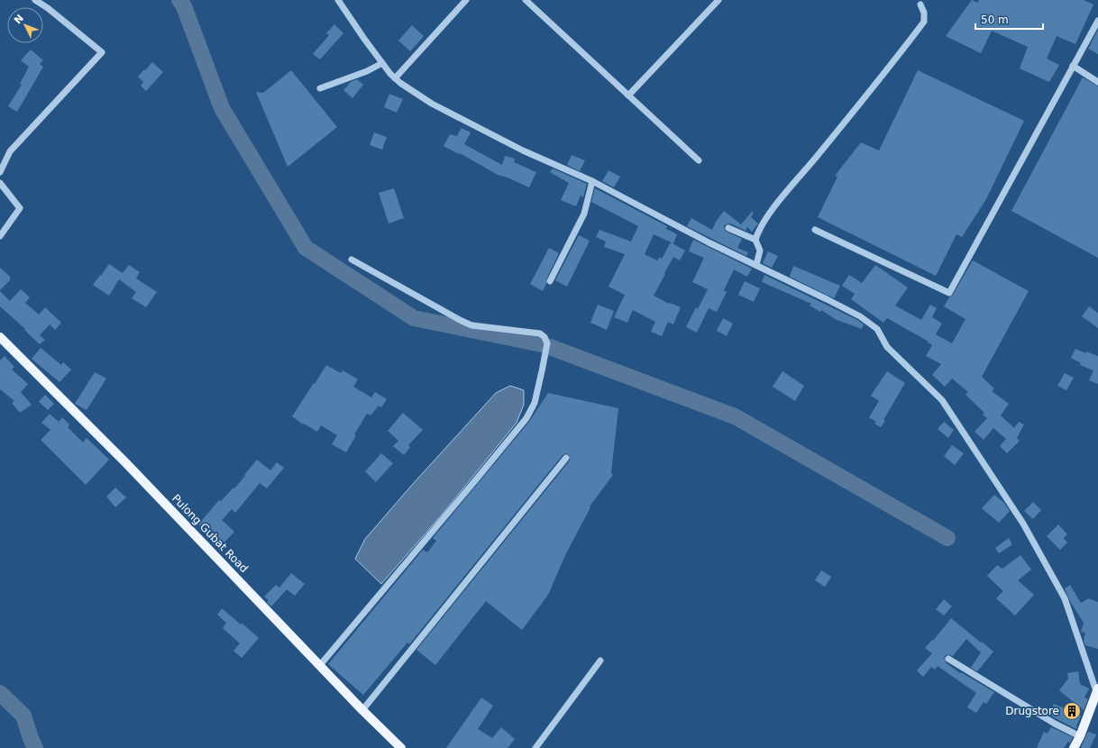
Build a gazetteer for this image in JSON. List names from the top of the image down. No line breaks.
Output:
{"streets":{"main road":["Pulong Gubat Road"]},"places":{"building":["Drugstore"]},"scale_bar":"50 m","north":"top left"}
